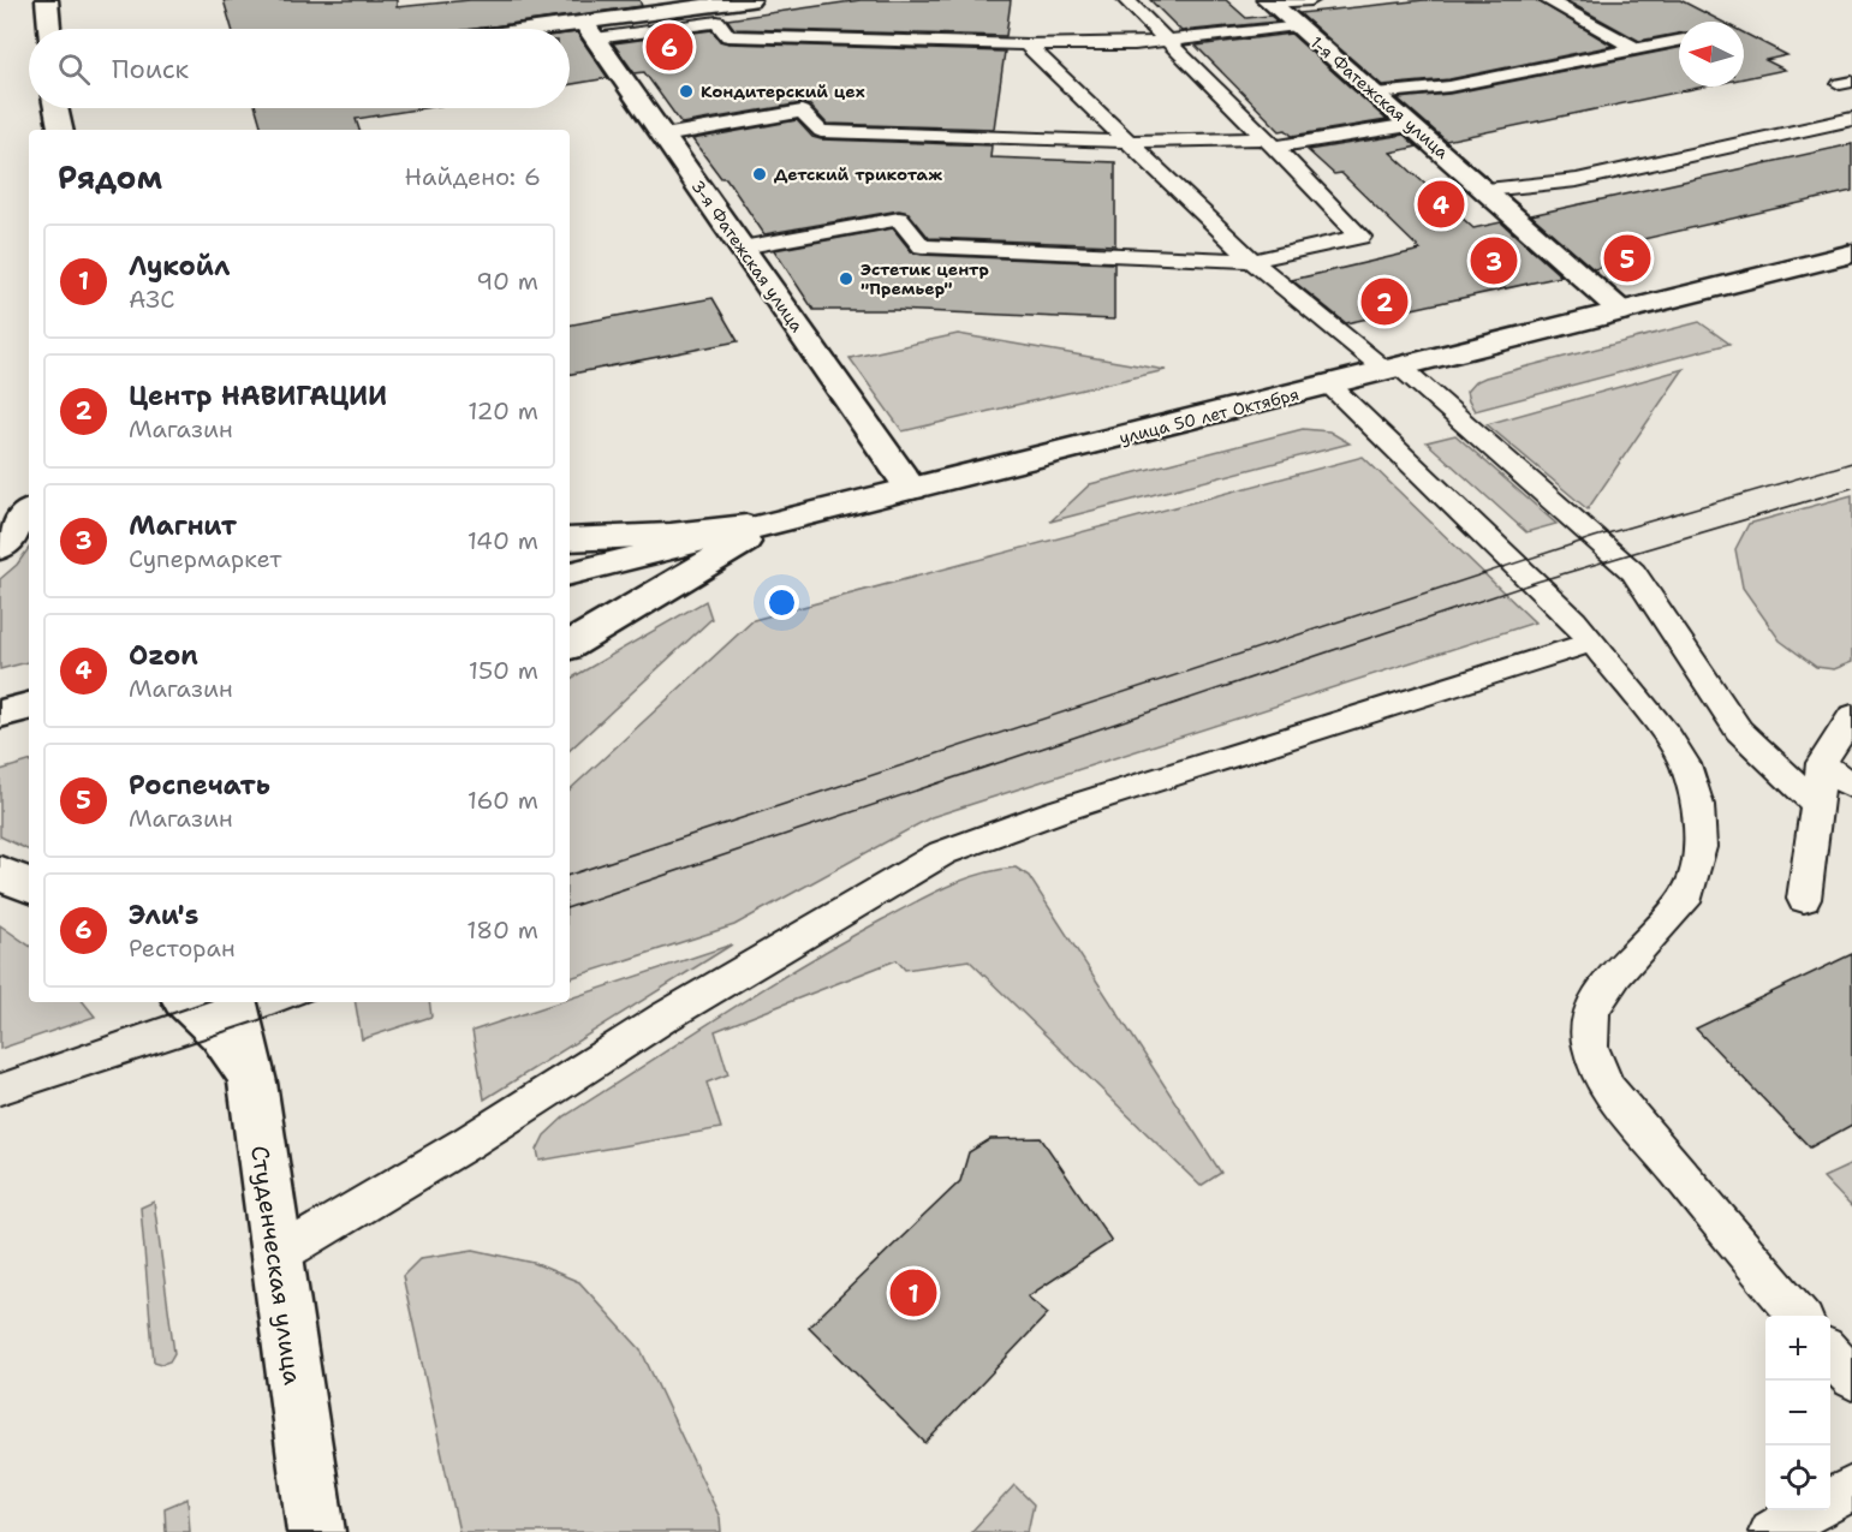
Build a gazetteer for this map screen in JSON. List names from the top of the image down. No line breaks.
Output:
{"streets":{"main road":["1-я Фатежская улица","3-я Фатежская улица","улица 50 лет Октября","Студенческая улица"]},"crossings":[["1-я Фатежская улица","улица 50 лет Октября"],["3-я Фатежская улица","улица 50 лет Октября"]],"places":["Кондитерский цех","Детский трикотаж","Эстетик центр \"Премьер\""],"north":"left","page":{"pins":["6","4","5","3","2","1"],"search":"Поиск","heading":["Рядом","Найдено: 6"],"list":[{"mark":"1","name":"Лукойл","note":"АЗС","value":"90 m"},{"mark":"2","name":"Центр НАВИГАЦИИ","note":"Магазин","value":"120 m"},{"mark":"3","name":"Магнит","note":"Супермаркет","value":"140 m"},{"mark":"4","name":"Ozon","note":"Магазин","value":"150 m"},{"mark":"5","name":"Роспечать","note":"Магазин","value":"160 m"},{"mark":"6","name":"Эли's","note":"Ресторан","value":"180 m"}],"map_buttons":["+","−"]}}
